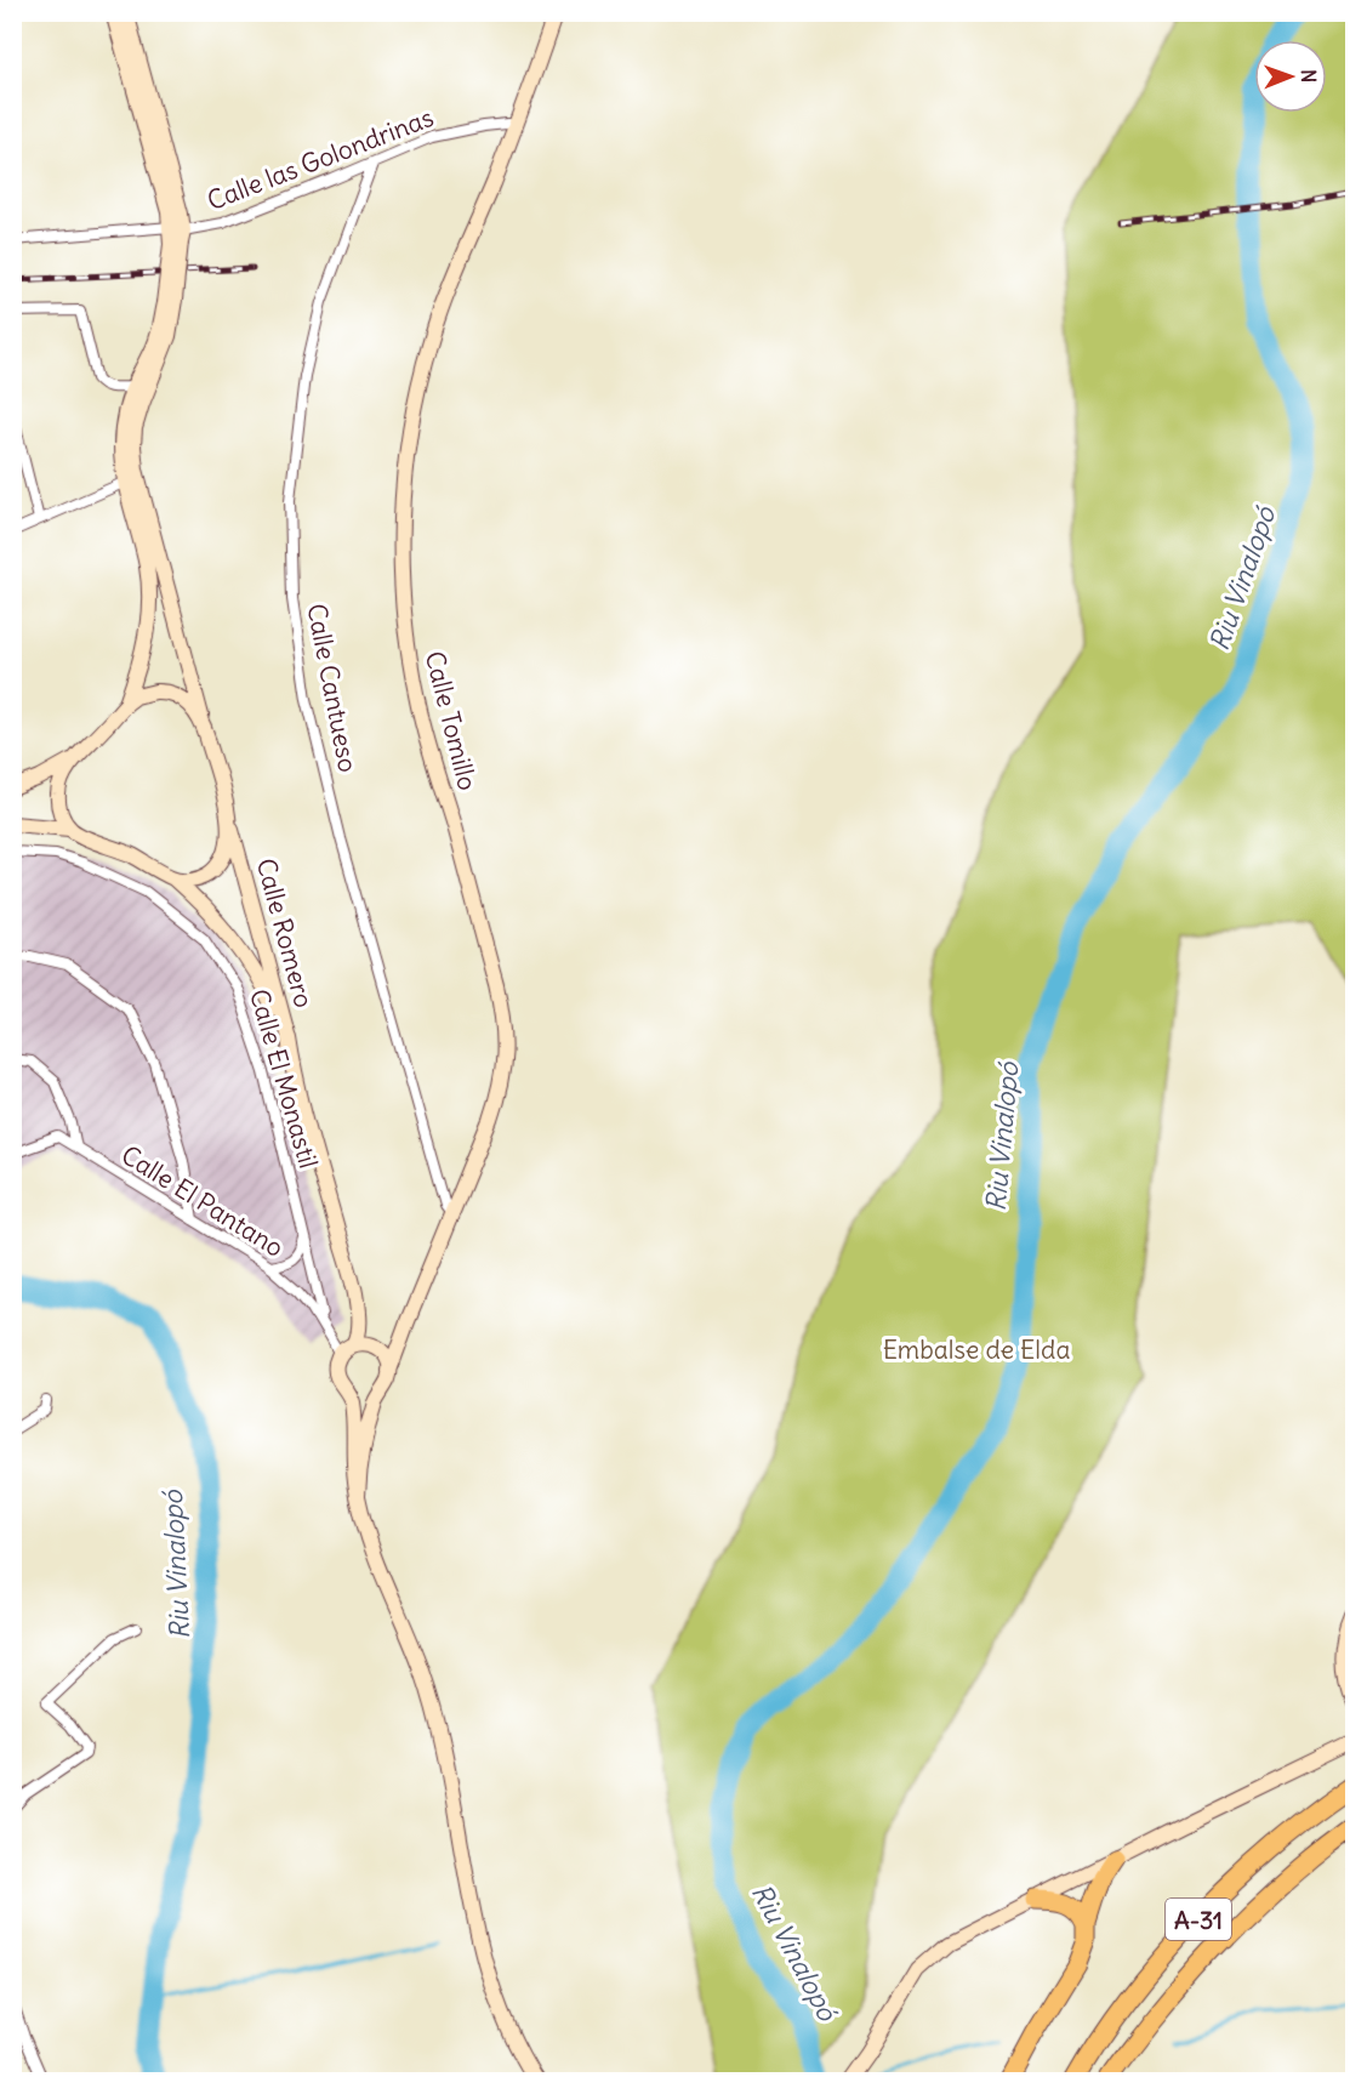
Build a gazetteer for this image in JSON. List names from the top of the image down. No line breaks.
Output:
{"streets":{"highway":["A-31"],"main road":["Calle Tomillo","Calle Romero"],"street":["Calle las Golondrinas","Calle Cantueso","Calle El Monastil","Calle El Pantano"]},"crossings":[["Calle las Golondrinas","Calle Cantueso"],["Calle las Golondrinas","Calle Tomillo"],["Calle Cantueso","Calle Tomillo"],["Calle Tomillo","Calle Romero"],["Calle Tomillo","Calle El Pantano"],["Calle Romero","Calle El Pantano"],["Calle El Monastil","Calle El Pantano"]],"water":["Riu Vinalopó"],"parks":["Embalse de Elda"],"north":"right"}
